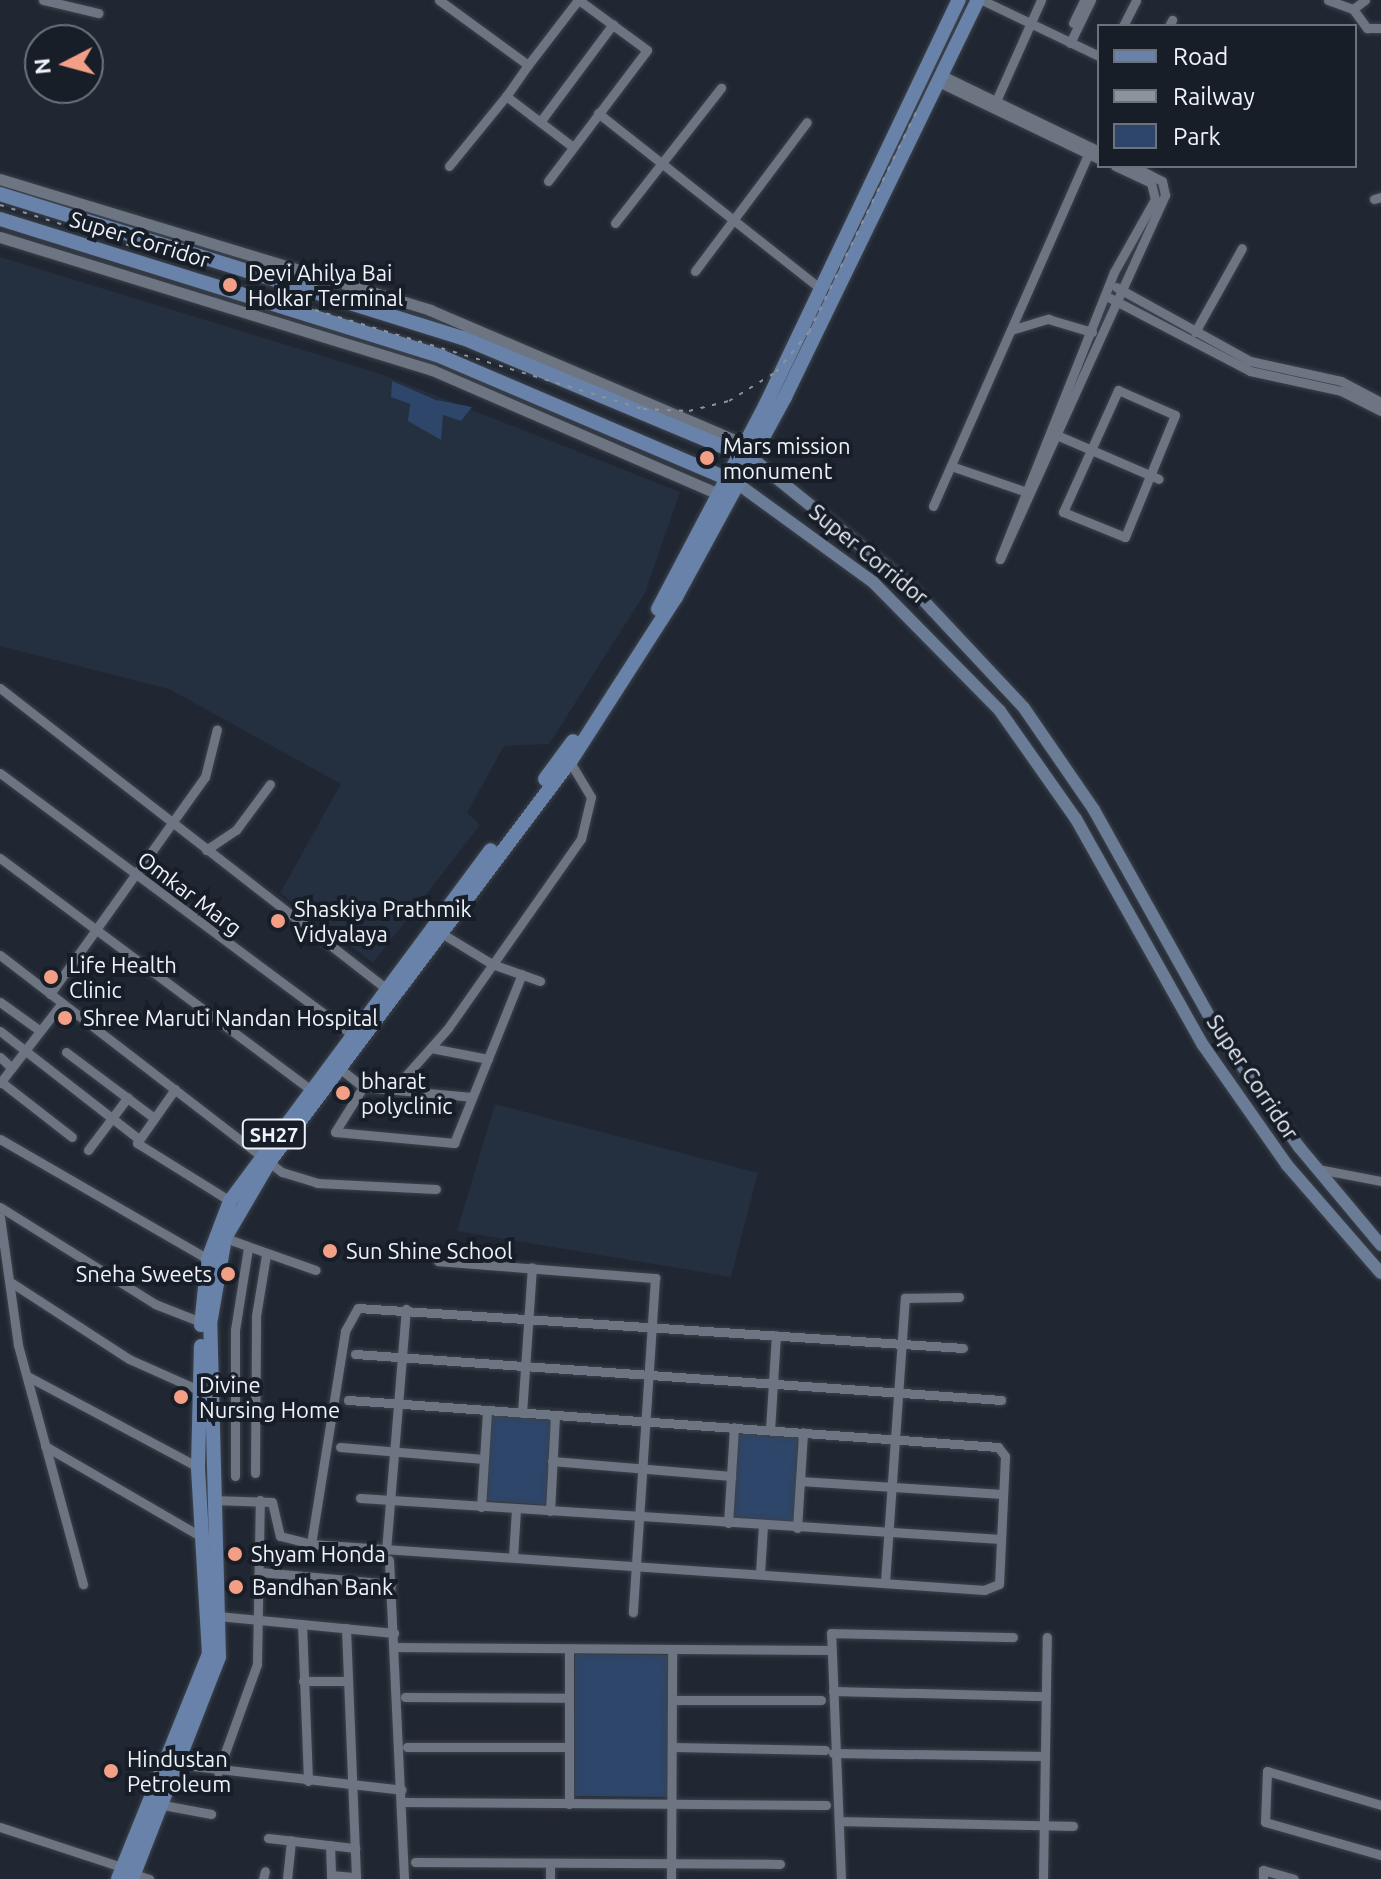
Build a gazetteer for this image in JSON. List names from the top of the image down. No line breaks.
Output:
{"streets":{"main road":["Super Corridor","SH27"],"street":["Omkar Marg"]},"crossings":[["Super Corridor","SH27"],["Omkar Marg","SH27"]],"places":["Devi Ahilya Bai Holkar Terminal","Mars mission monument","Shaskiya Prathmik Vidyalaya","Life Health Clinic","Shree Maruti Nandan Hospital","bharat polyclinic","Sun Shine School","Sneha Sweets","Divine Nursing Home","Shyam Honda","Bandhan Bank","Hindustan Petroleum"],"legend":["Road","Railway","Park"],"north":"left"}
